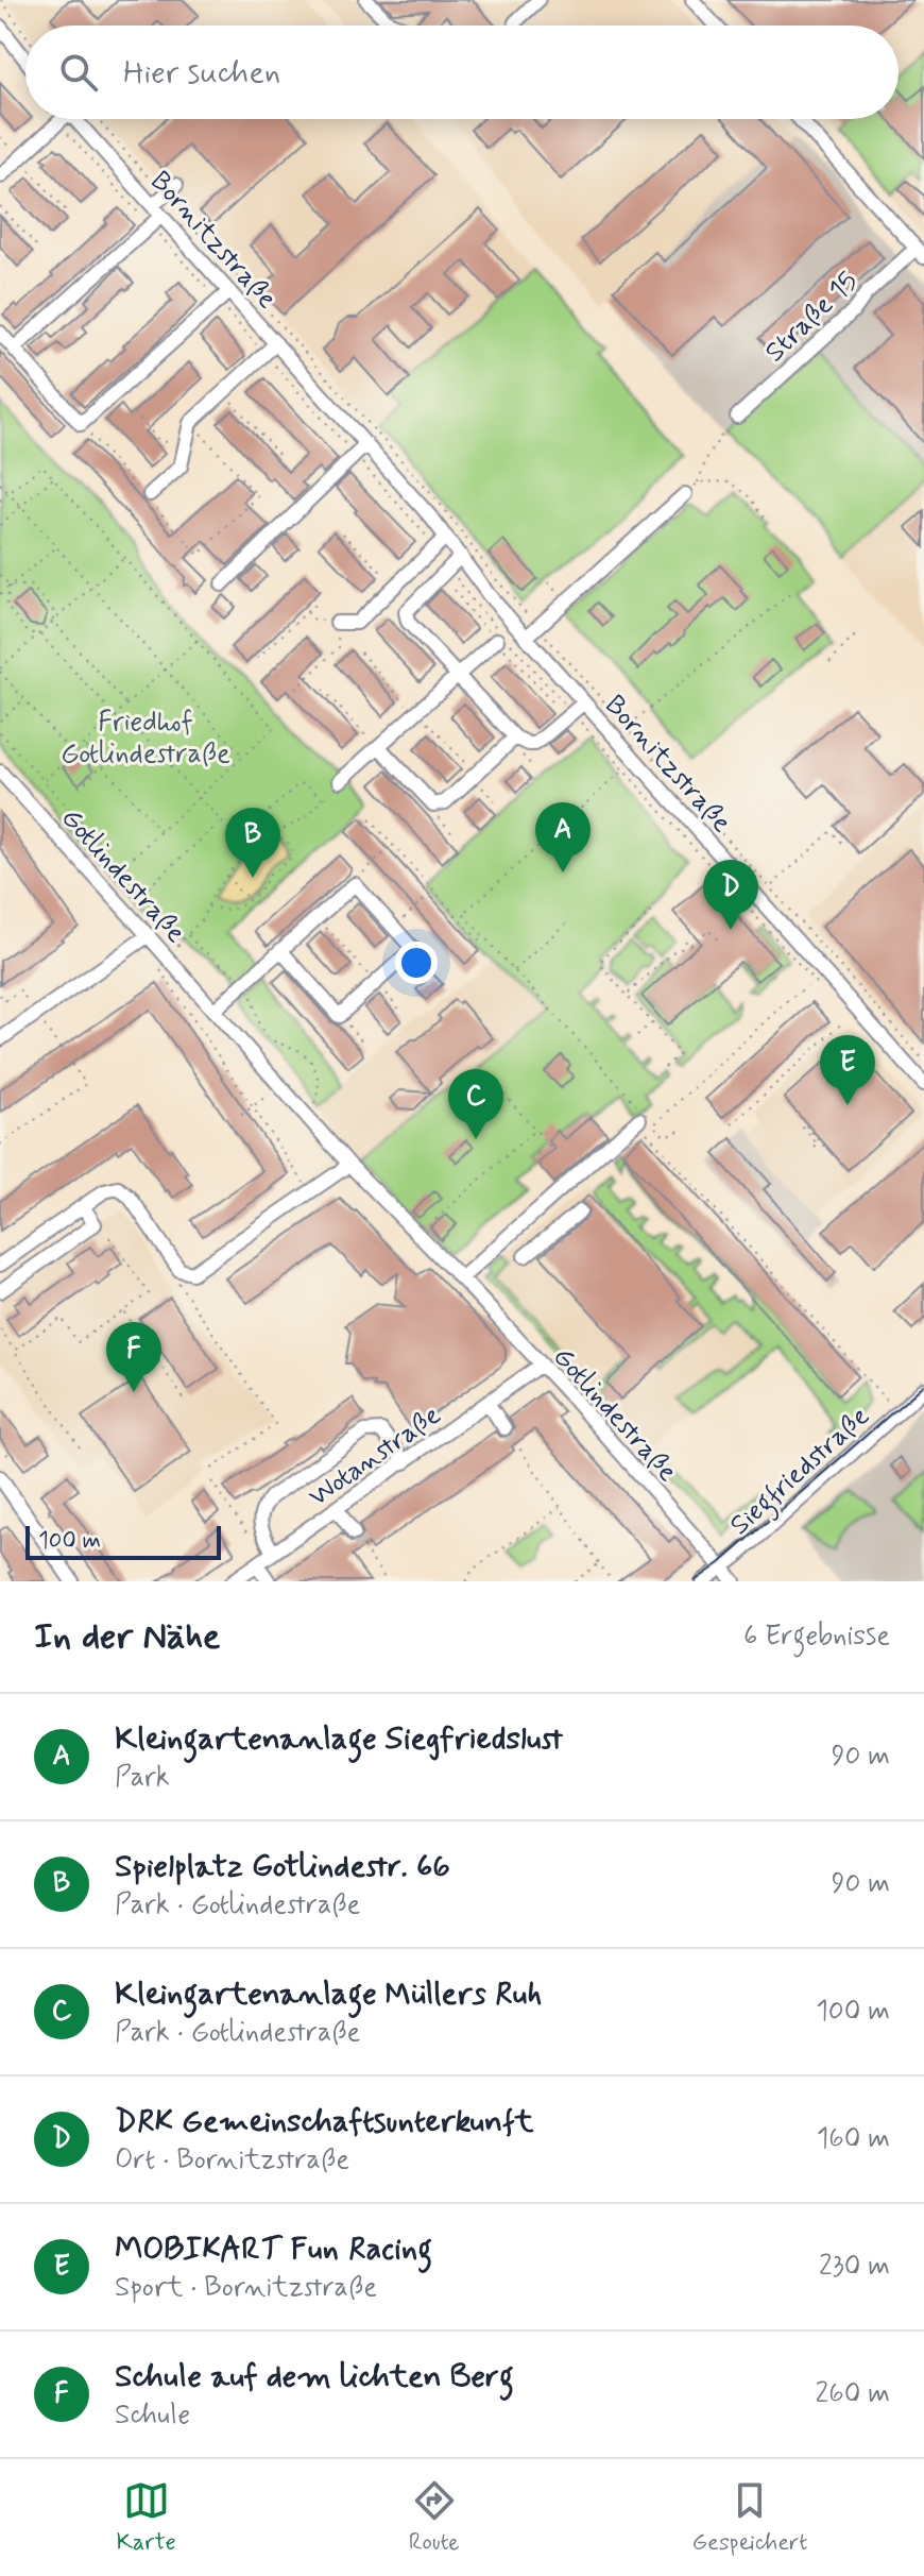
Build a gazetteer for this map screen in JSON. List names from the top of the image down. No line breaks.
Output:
{"streets":{"street":["Bornitzstraße","Straße 15","Gotlindestraße","Wotanstraße","Siegfriedstraße"]},"crossings":[["Gotlindestraße","Wotanstraße"],["Gotlindestraße","Siegfriedstraße"]],"parks":["Friedhof Gotlindestraße"],"scale_bar":"100 m","page":{"search":"Hier suchen","pins":["A","B","D","E","C","F"],"scale":"100 m","heading":["In der Nähe","6 Ergebnisse"],"list":[{"mark":"A","name":"Kleingartenanlage Siegfriedslust","note":"Park","value":"90 m"},{"mark":"B","name":"Spielplatz Gotlindestr. 66","note":"Park · Gotlindestraße","value":"90 m"},{"mark":"C","name":"Kleingartenanlage Müllers Ruh","note":"Park · Gotlindestraße","value":"100 m"},{"mark":"D","name":"DRK Gemeinschaftsunterkunft","note":"Ort · Bornitzstraße","value":"160 m"},{"mark":"E","name":"MOBIKART Fun Racing","note":"Sport · Bornitzstraße","value":"230 m"},{"mark":"F","name":"Schule auf dem lichten Berg","note":"Schule","value":"260 m"}],"nav":["Karte","Route","Gespeichert"]}}
